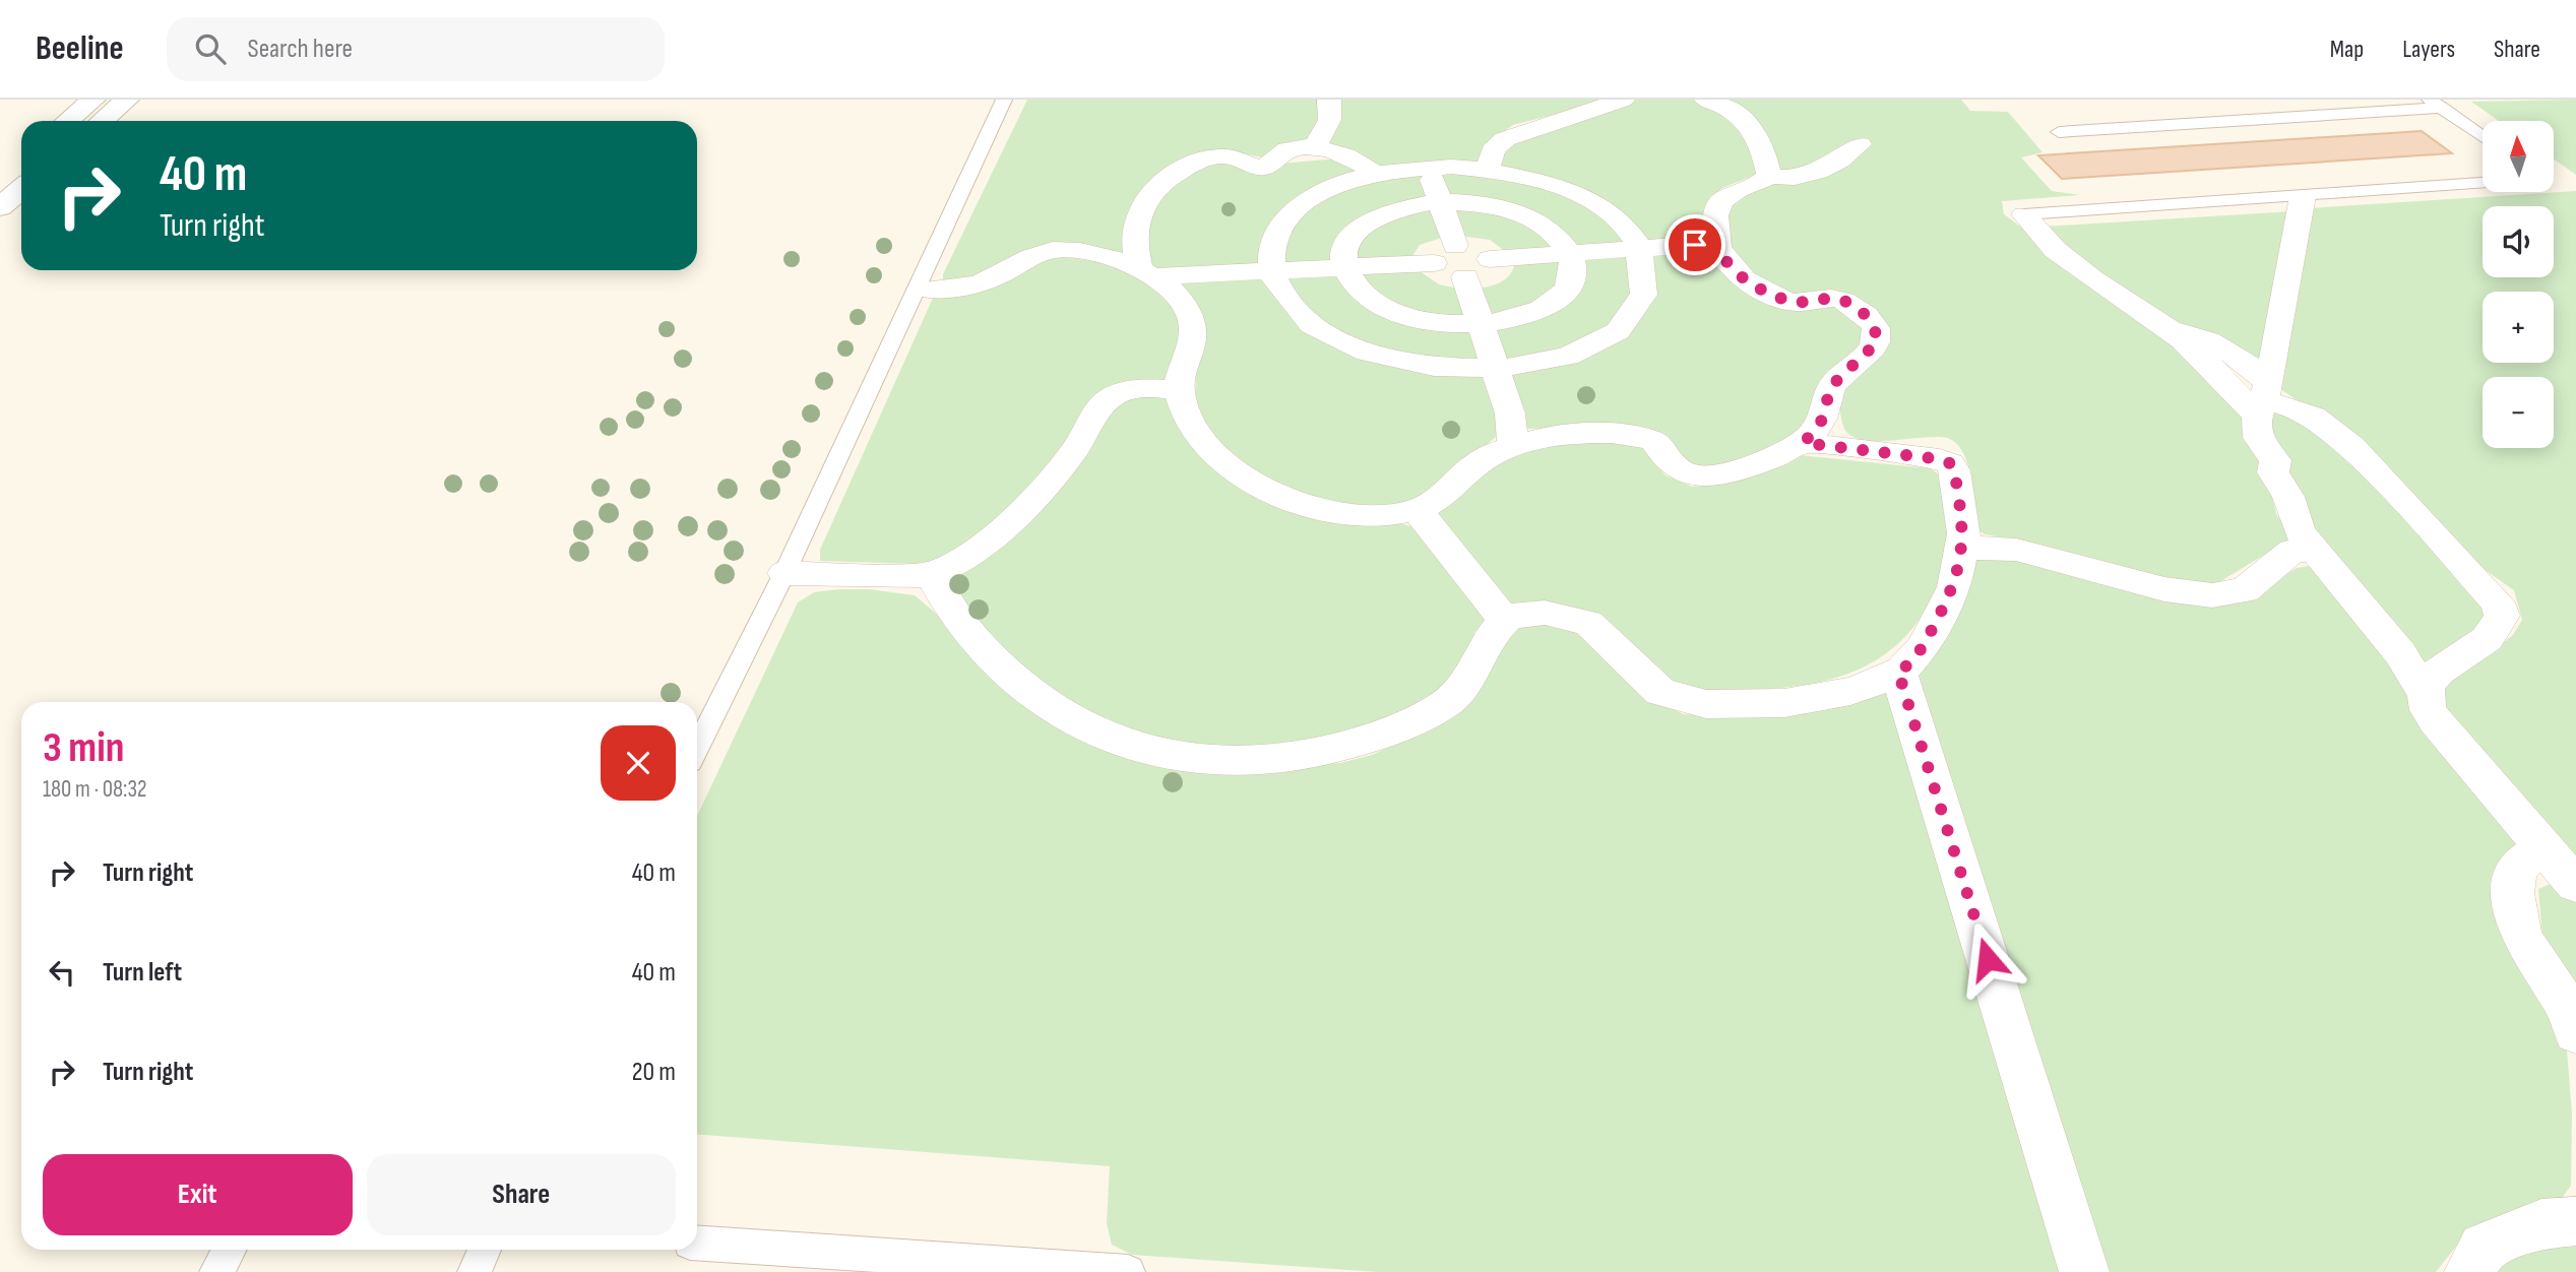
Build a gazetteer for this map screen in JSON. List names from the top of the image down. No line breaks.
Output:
{"north":"top","page":{"header":"Beeline","search":"Search here","nav":["Map","Layers","Share"],"map_buttons":["+","−"],"turn":["40 m","Turn right"],"heading":["3 min","180 m · 08:32"],"list":[{"name":"Turn right","value":"40 m"},{"name":"Turn left","value":"40 m"},{"name":"Turn right","value":"20 m"}],"buttons":["Exit","Share"]}}
